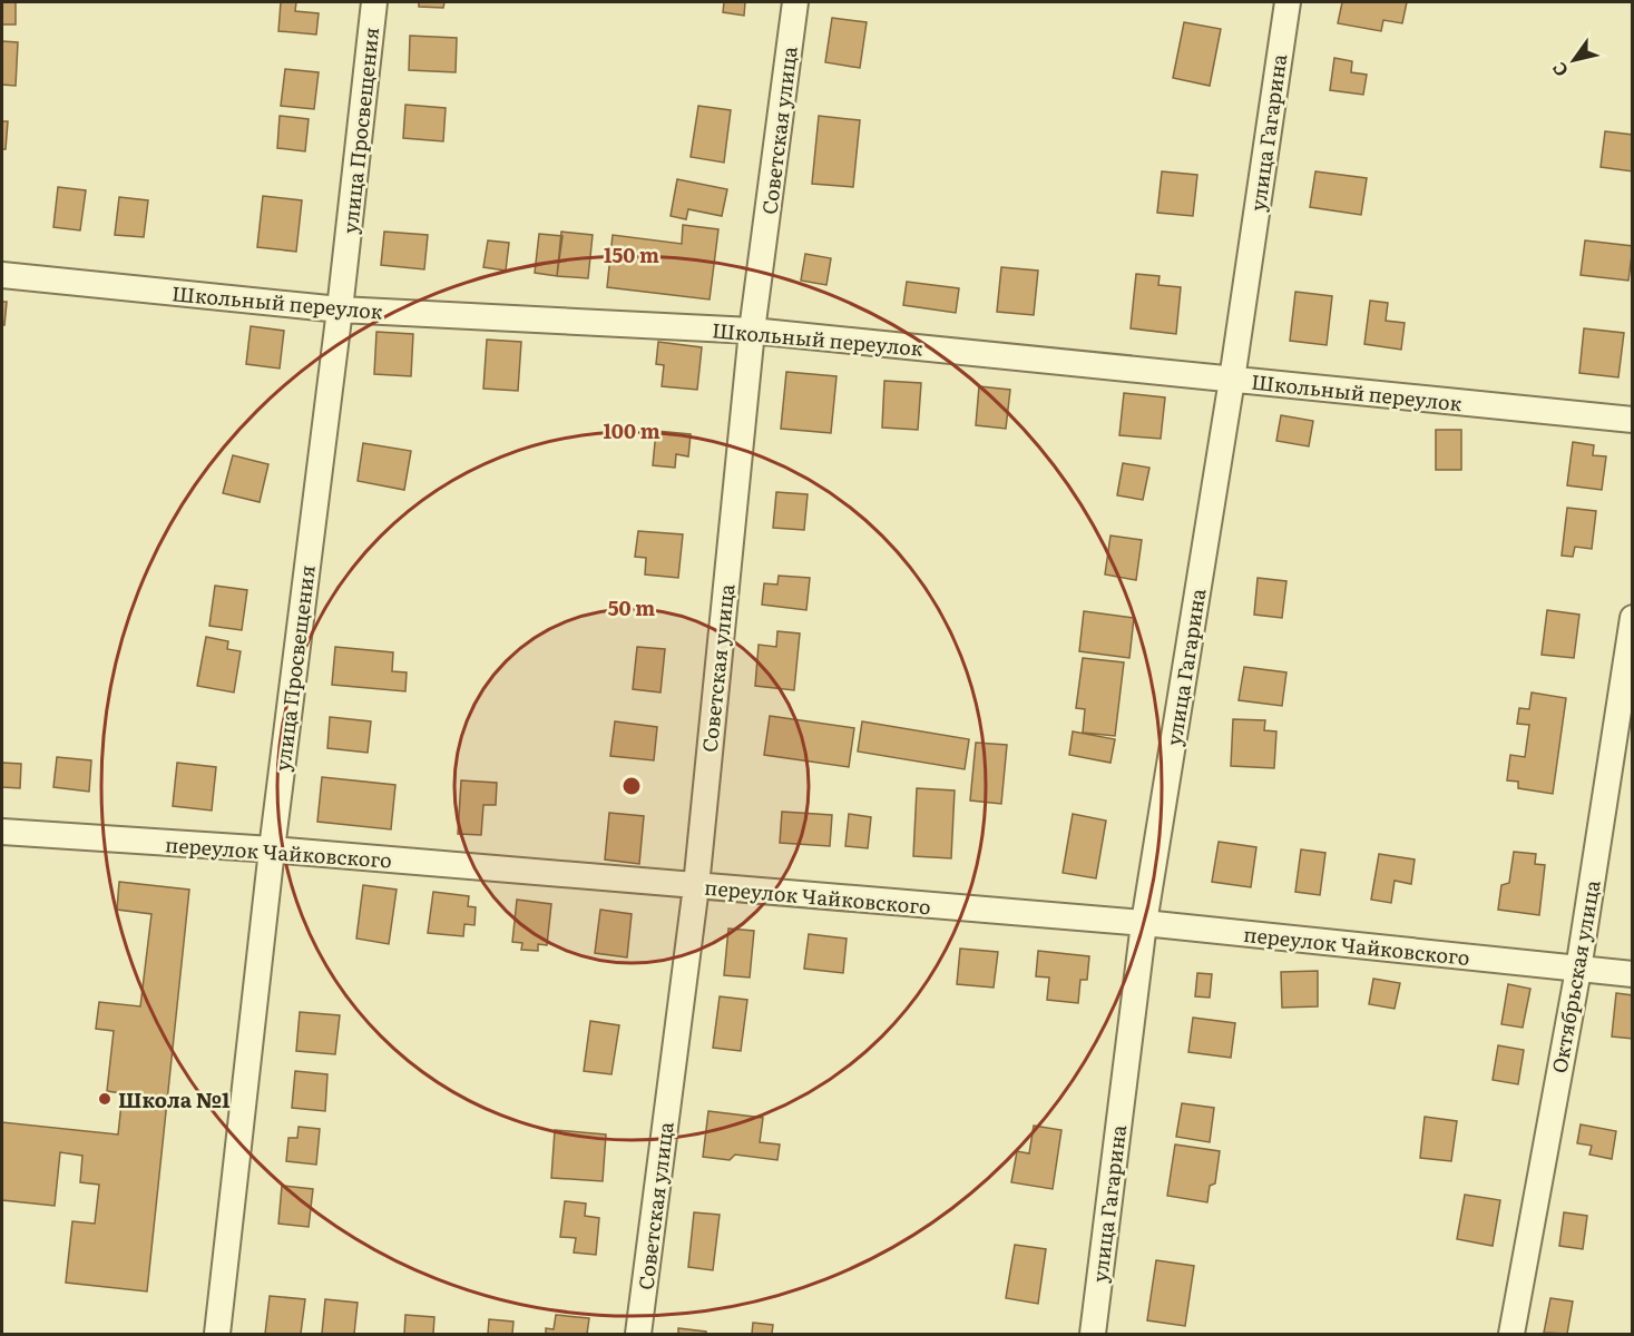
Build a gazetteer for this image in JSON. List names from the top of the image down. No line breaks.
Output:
{"streets":{"street":["улица Просвещения","Советская улица","улица Гагарина","Школьный переулок","переулок Чайковского","Октябрьская улица"]},"crossings":[["улица Просвещения","Школьный переулок"],["улица Просвещения","переулок Чайковского"],["Советская улица","Школьный переулок"],["Советская улица","переулок Чайковского"],["улица Гагарина","Школьный переулок"],["улица Гагарина","переулок Чайковского"],["переулок Чайковского","Октябрьская улица"]],"places":["Школа №1"],"north":"bottom left","rings":["150 m","100 m","50 m"]}
